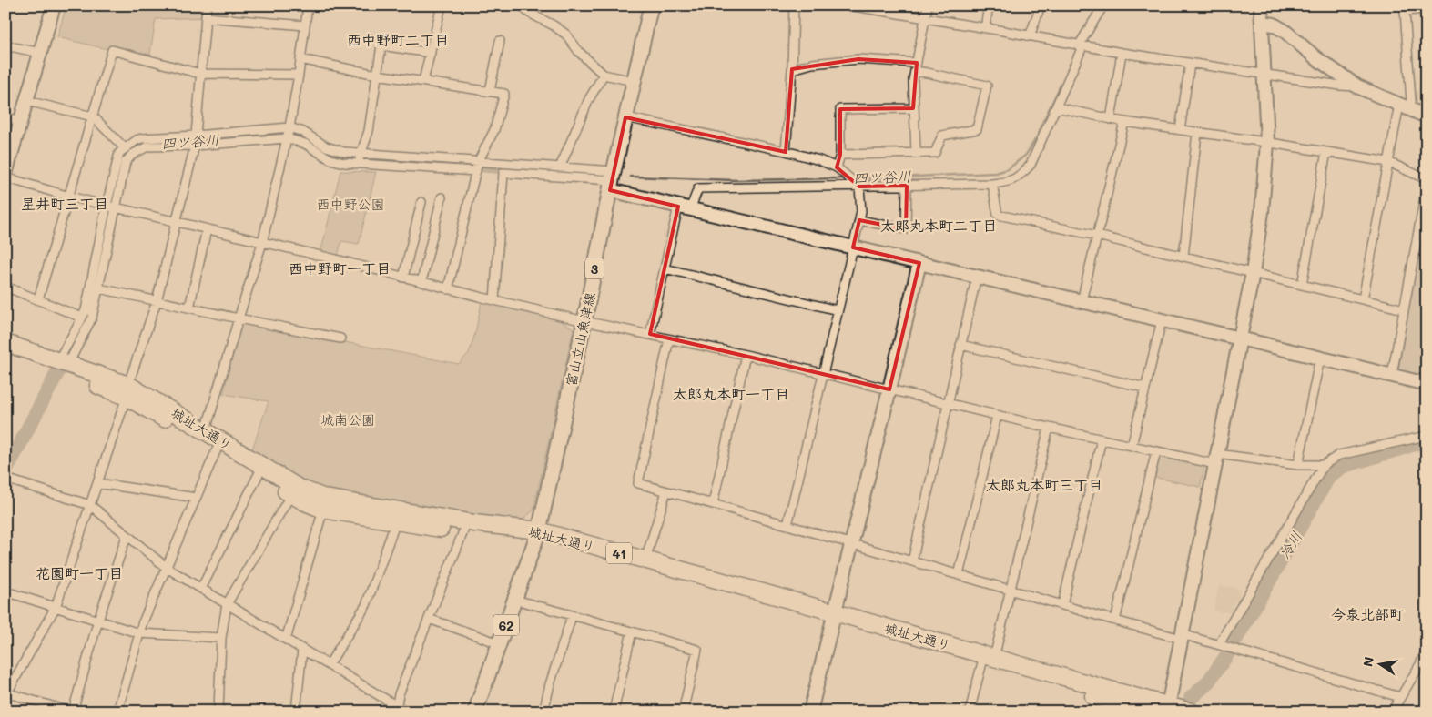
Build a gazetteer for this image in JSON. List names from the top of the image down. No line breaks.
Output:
{"streets":{"highway":["城址大通り","41"],"main road":["3","富山立山魚津線","62"]},"crossings":[["富山立山魚津線","城址大通り"],["富山立山魚津線","62"],["城址大通り","62"]],"districts":["西中野町二丁目","星井町三丁目","太郎丸本町二丁目","西中野町一丁目","太郎丸本町一丁目","太郎丸本町三丁目","花園町一丁目","今泉北部町"],"water":["四ツ谷川","冷川"],"parks":["西中野公園","城南公園"],"north":"left"}
